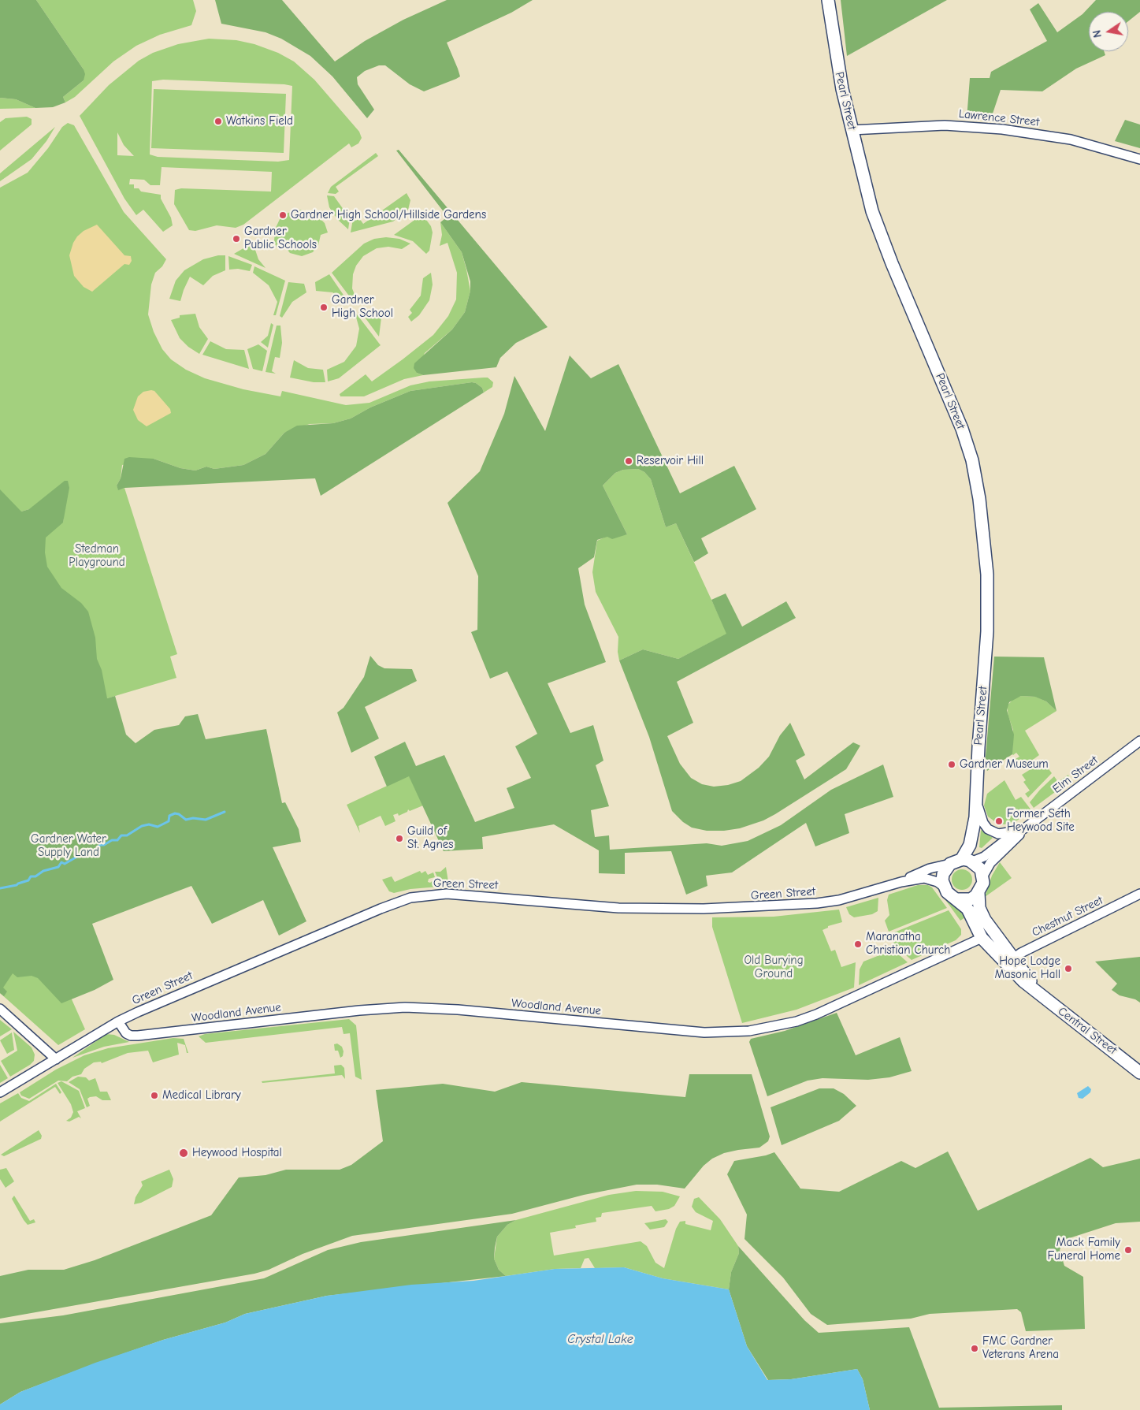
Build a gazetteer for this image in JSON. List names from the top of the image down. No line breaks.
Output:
{"streets":{"main road":["Pearl Street","Central Street"],"street":["Lawrence Street","Elm Street","Green Street","Chestnut Street","Woodland Avenue"]},"crossings":[["Pearl Street","Lawrence Street"],["Green Street","Woodland Avenue"],["Chestnut Street","Central Street"]],"water":["Crystal Lake"],"parks":["Stedman Playground","Gardner Water Supply Land","Old Burying Ground"],"places":["Watkins Field","Gardner High School/Hillside Gardens","Gardner Public Schools","Gardner High School","Reservoir Hill","Gardner Museum","Former Seth Heywood Site","Guild of St. Agnes","Maranatha Christian Church","Hope Lodge Masonic Hall","Medical Library","Heywood Hospital","Mack Family Funeral Home","FMC Gardner Veterans Arena"],"north":"left"}
